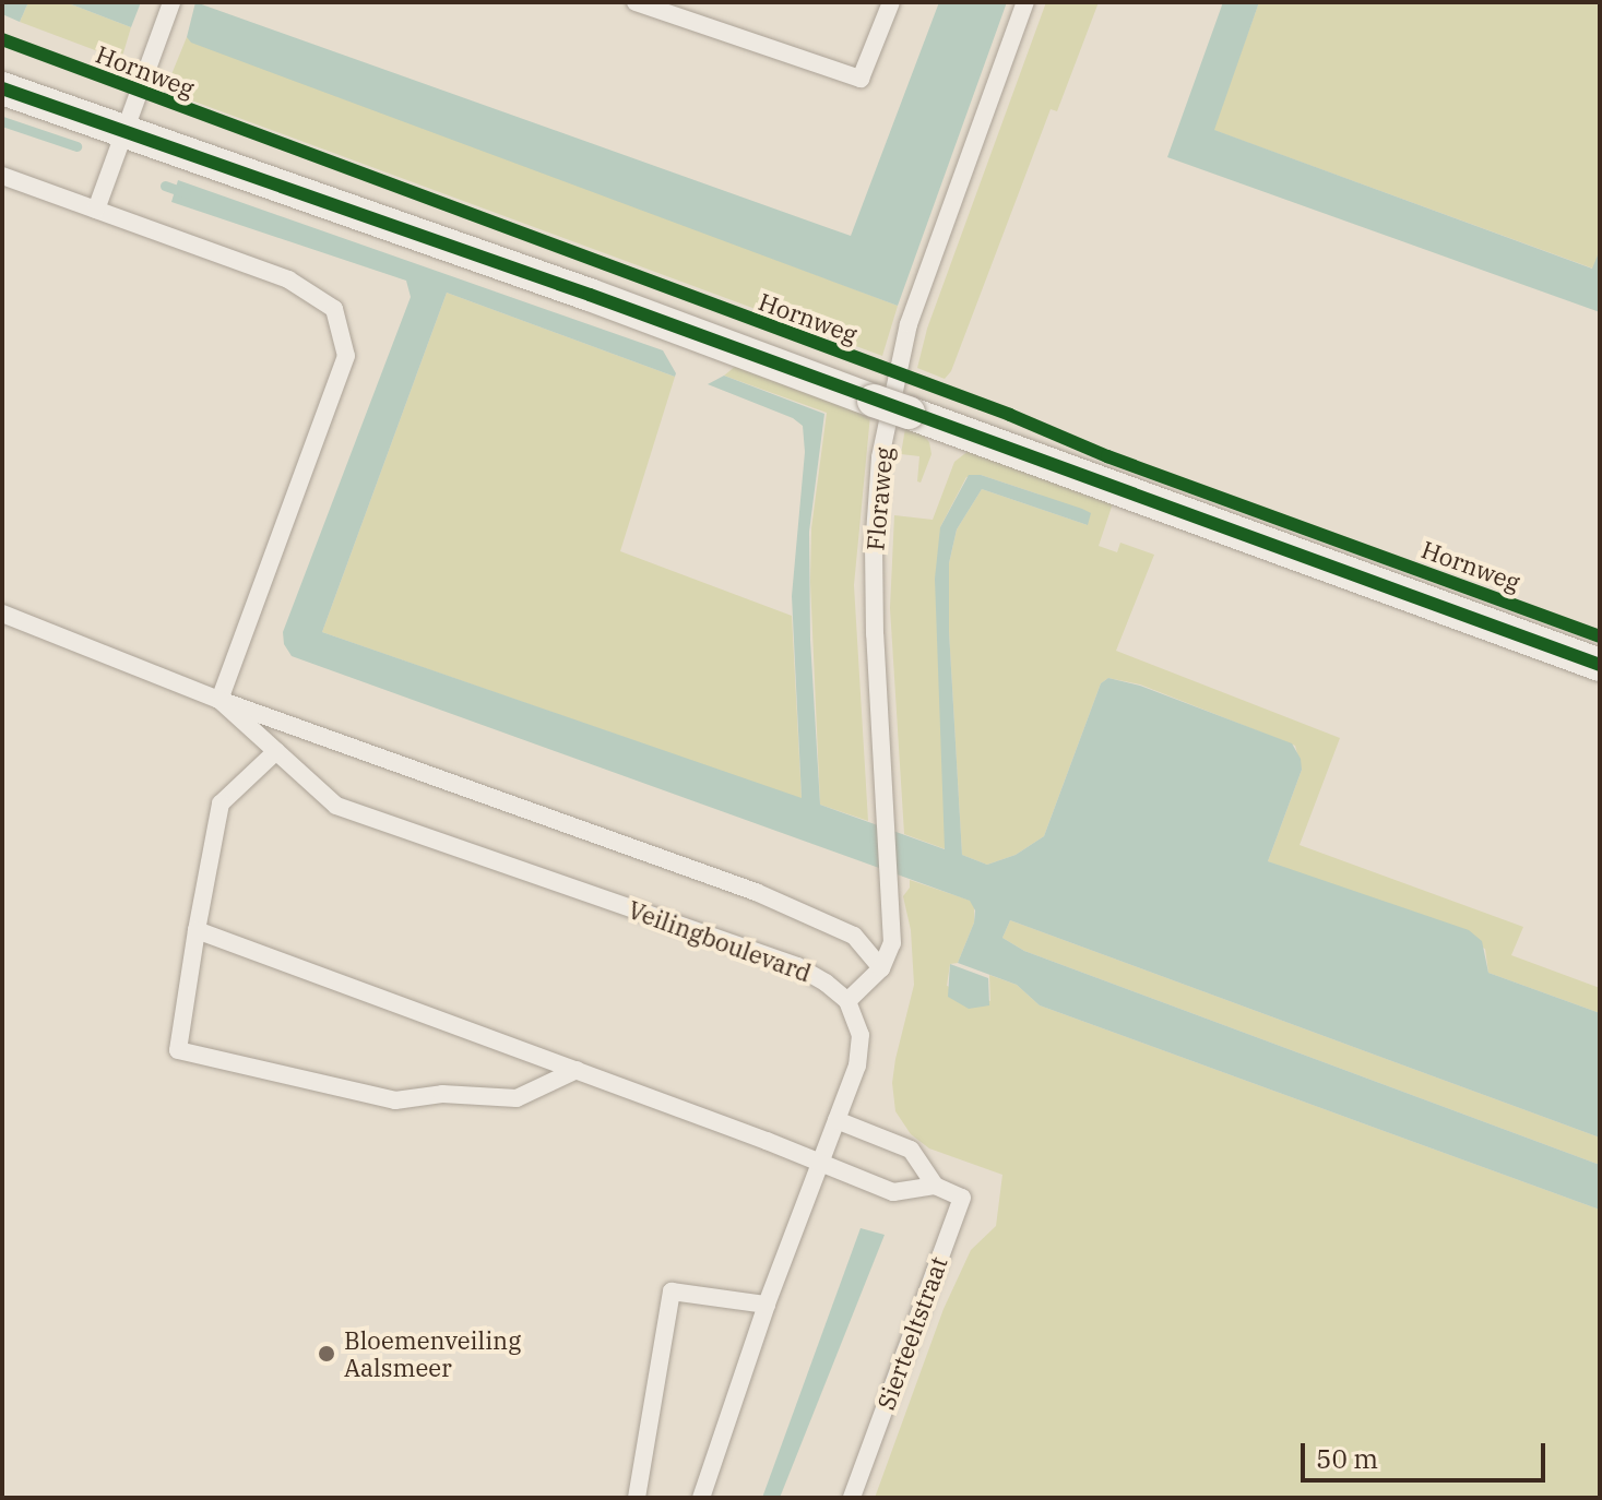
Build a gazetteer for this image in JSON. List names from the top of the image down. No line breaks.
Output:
{"streets":{"street":["Hornweg"],"lane":["Floraweg","Veilingboulevard","Sierteeltstraat"]},"crossings":[["Floraweg","Veilingboulevard"]],"places":["Bloemenveiling Aalsmeer"],"scale_bar":"50 m"}
